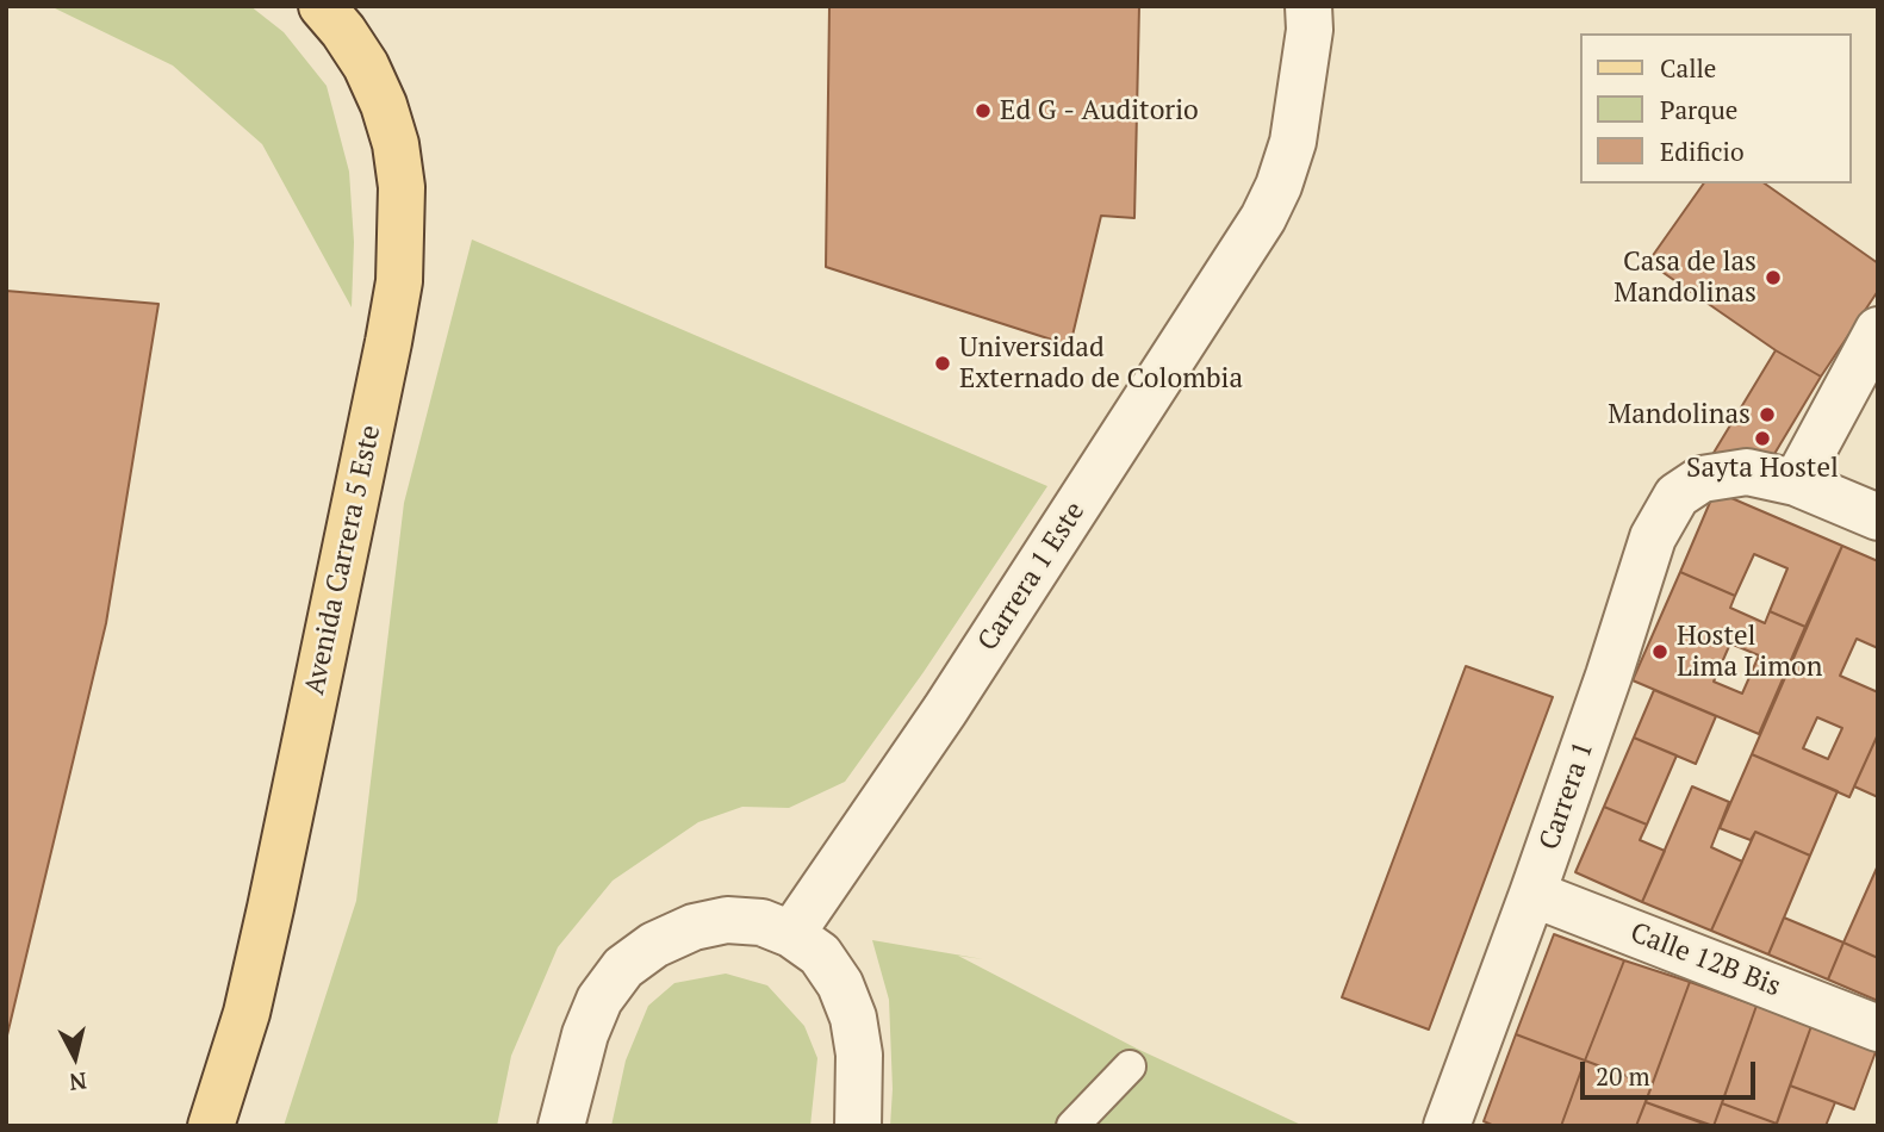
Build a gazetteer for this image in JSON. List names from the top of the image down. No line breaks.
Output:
{"streets":{"main road":["Avenida Carrera 5 Este"],"street":["Carrera 1 Este","Carrera 1","Calle 12B Bis"]},"crossings":[["Carrera 1","Calle 12B Bis"]],"places":["Ed G - Auditorio","Casa de las Mandolinas","Universidad Externado de Colombia","Mandolinas","Sayta Hostel","Hostel Lima Limon"],"legend":["Calle","Parque","Edificio"],"scale_bar":"20 m","north":"bottom"}
